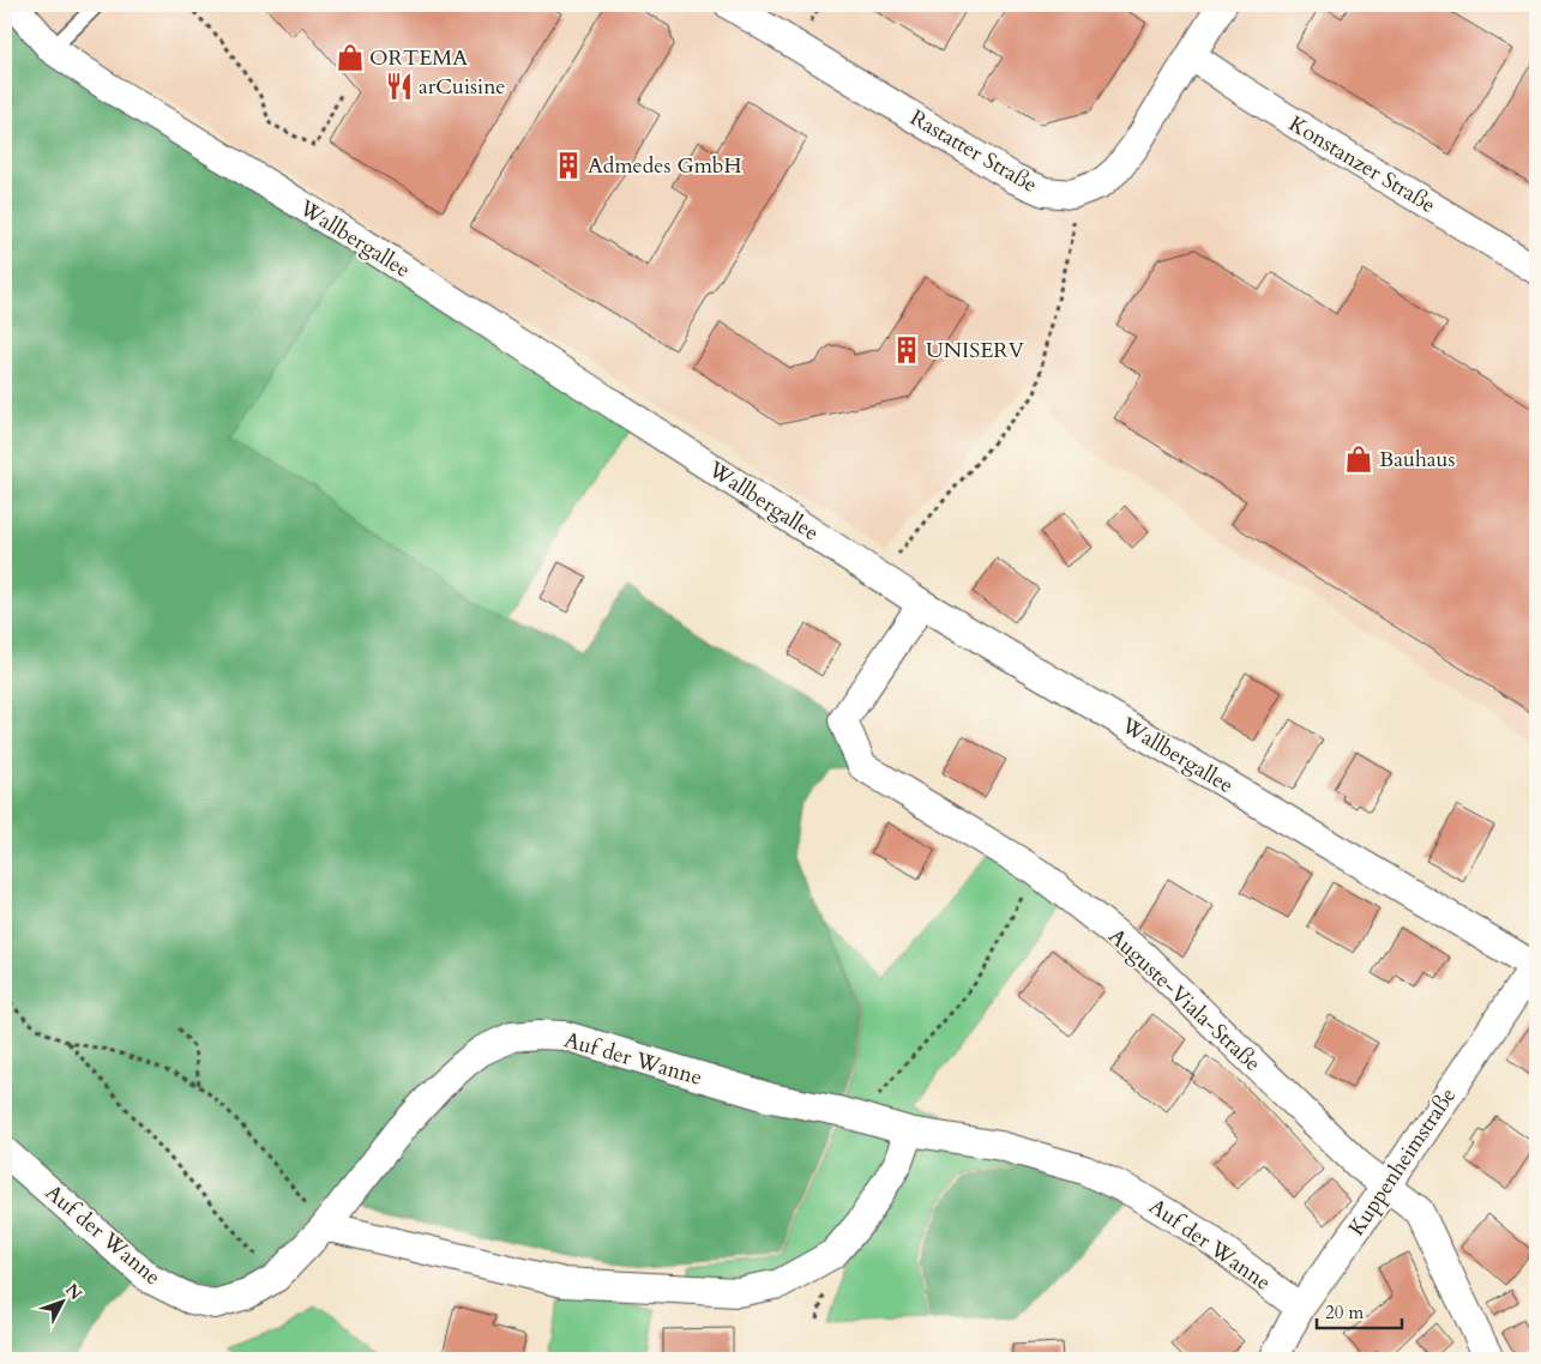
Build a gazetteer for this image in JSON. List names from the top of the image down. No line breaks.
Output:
{"streets":{"street":["Rastatter Straße","Konstanzer Straße","Wallbergallee","Auguste-Viala-Straße","Auf der Wanne","Kuppenheimstraße"]},"crossings":[["Rastatter Straße","Konstanzer Straße"],["Wallbergallee","Auguste-Viala-Straße"],["Wallbergallee","Kuppenheimstraße"],["Auguste-Viala-Straße","Kuppenheimstraße"],["Auf der Wanne","Kuppenheimstraße"]],"places":{"shop":["ORTEMA","Bauhaus"],"restaurant":["arCuisine"],"building":["Admedes GmbH","UNISERV"]},"scale_bar":"20 m","north":"top right"}
